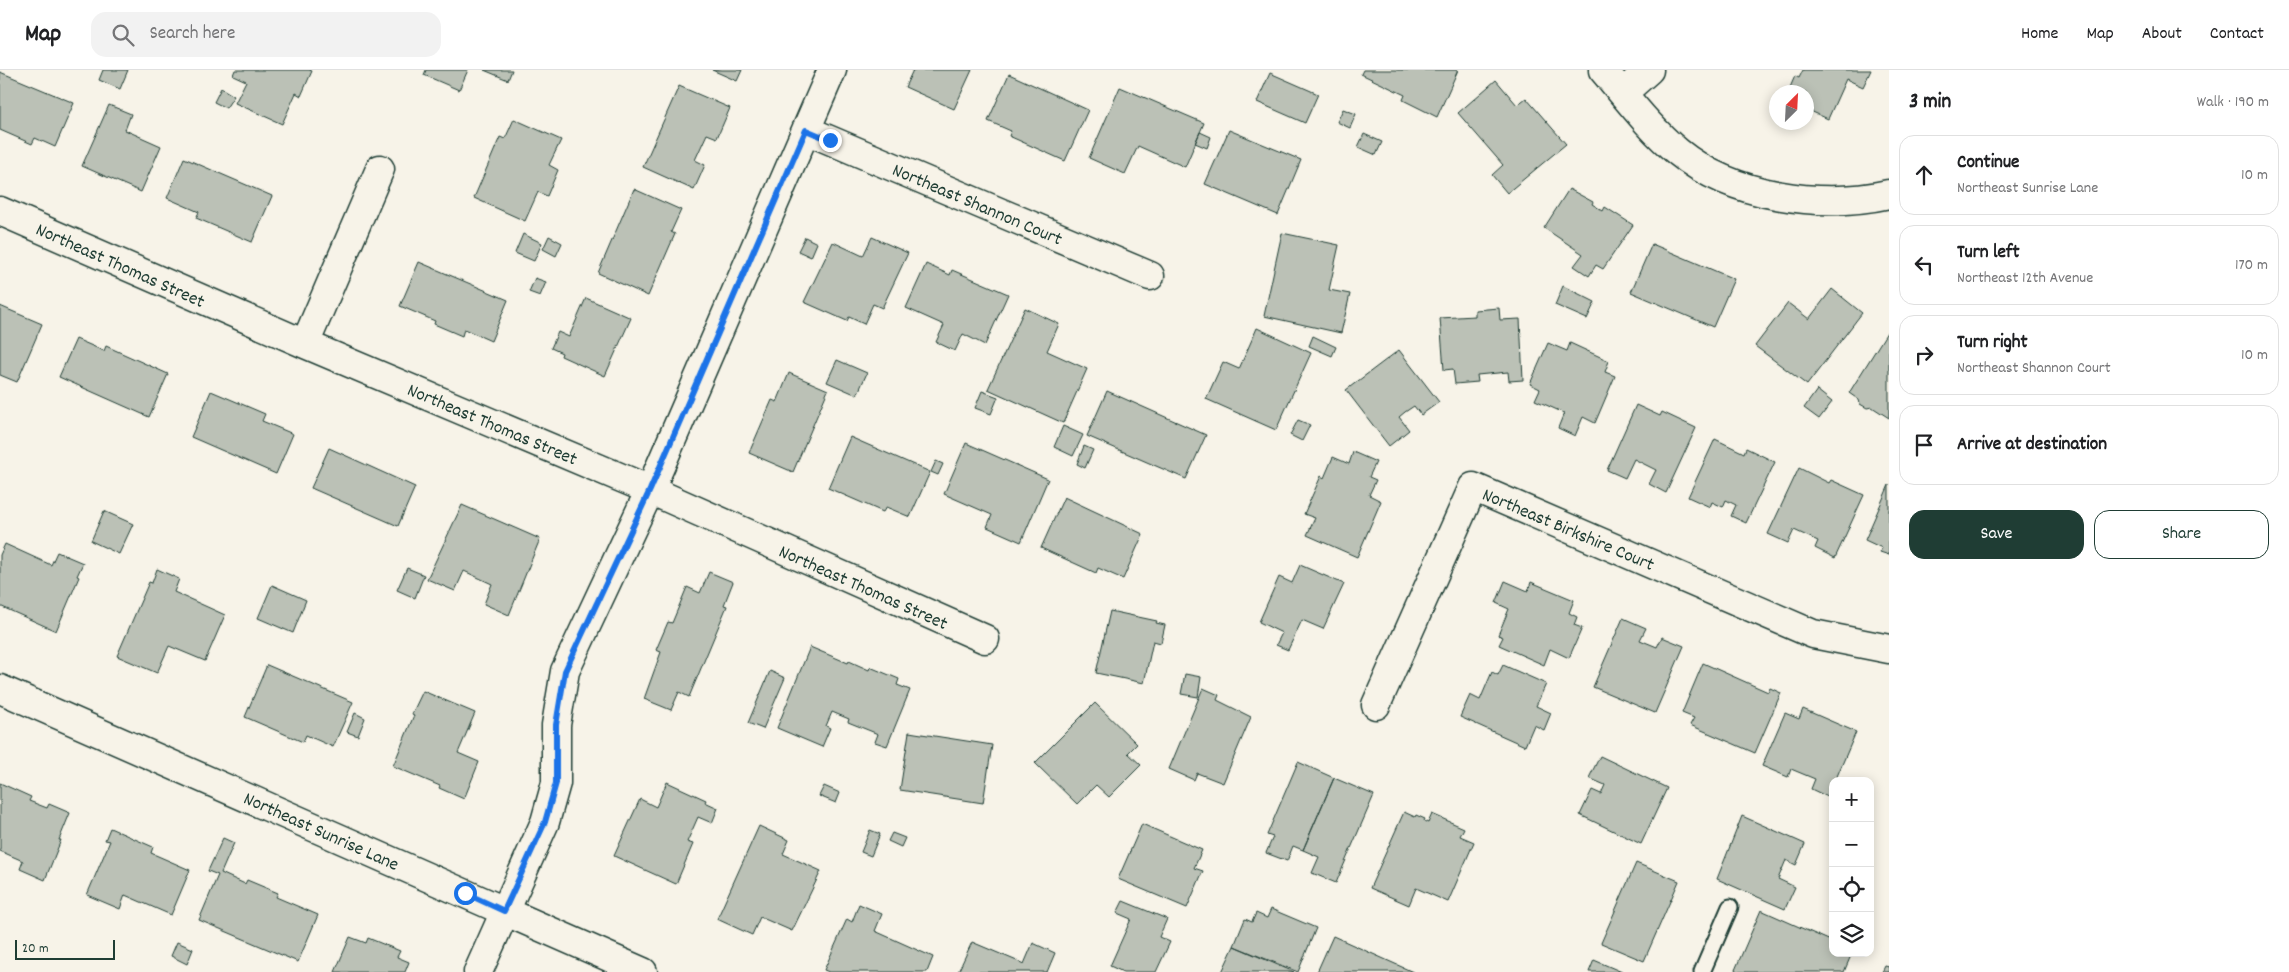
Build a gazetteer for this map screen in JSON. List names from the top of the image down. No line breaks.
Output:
{"streets":{"street":["Northeast Shannon Court","Northeast Thomas Street","Northeast Birkshire Court","Northeast Sunrise Lane"]},"scale_bar":"20 m","north":"top right","page":{"header":"Map","search":"Search here","nav":["Home","Map","About","Contact"],"heading":["3 min","Walk · 190 m"],"list":[["Continue","Northeast Sunrise Lane","10 m"],["Turn left","Northeast 12th Avenue","170 m"],["Turn right","Northeast Shannon Court","10 m"],"Arrive at destination"],"buttons":["Save","Share"],"map_buttons":["+","−"],"scale":"20 m"}}
